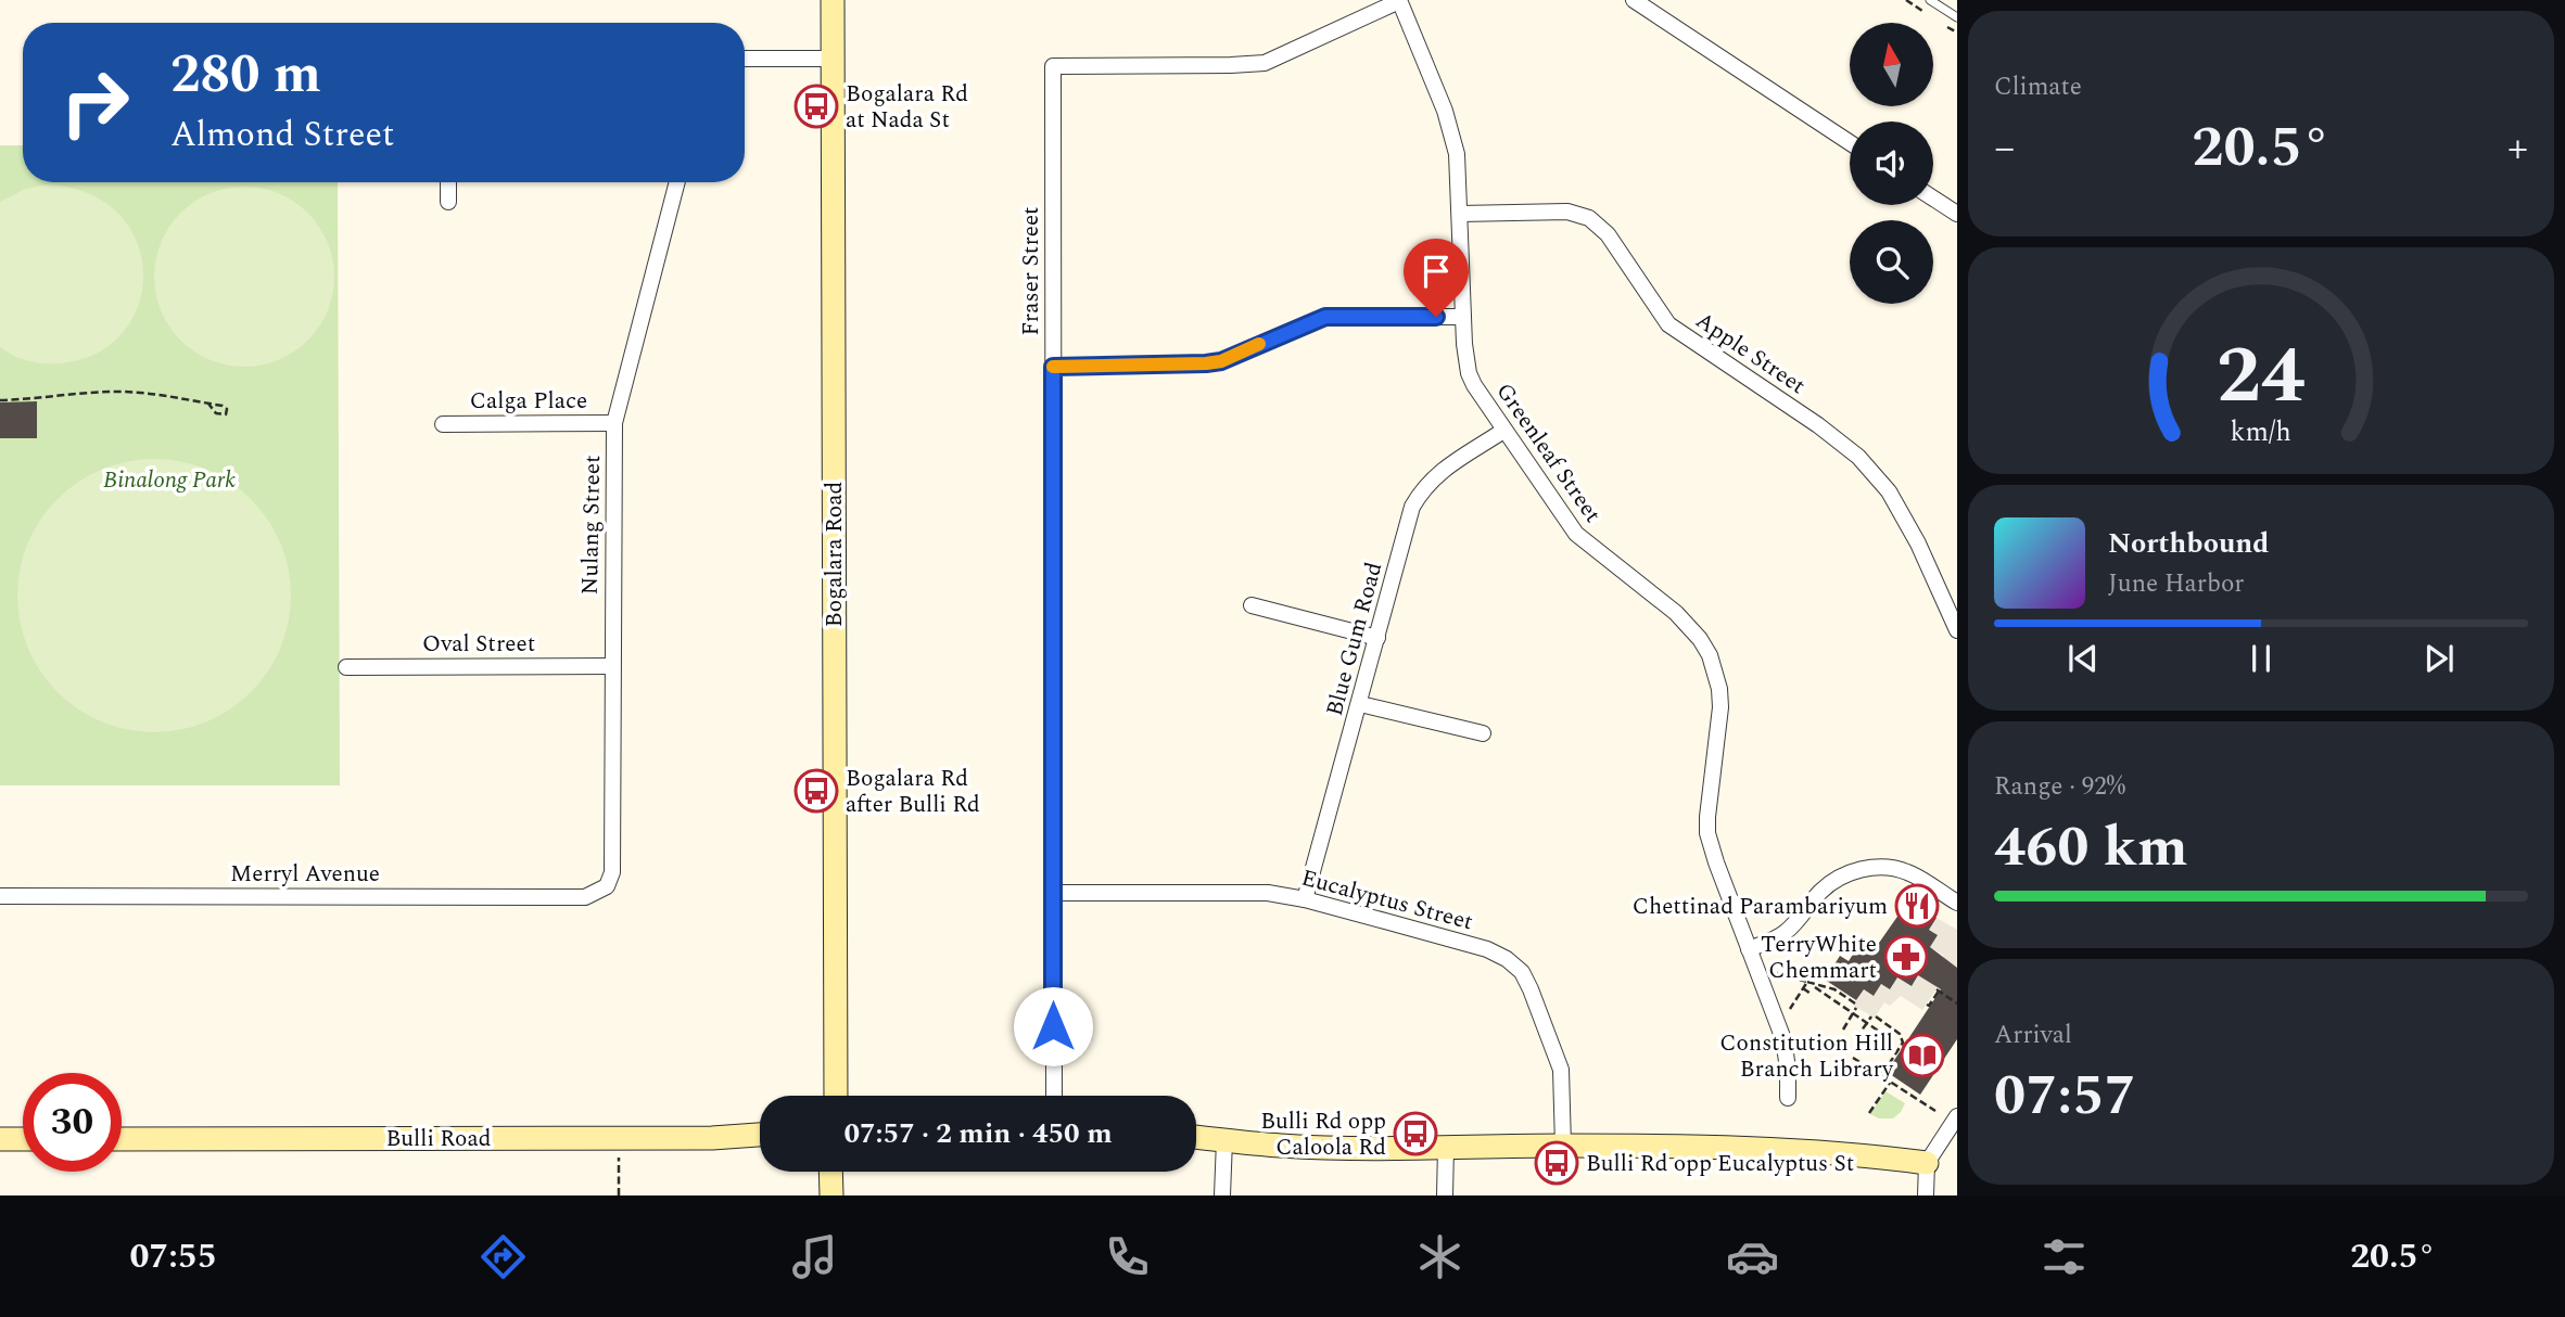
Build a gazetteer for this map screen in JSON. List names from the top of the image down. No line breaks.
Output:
{"streets":{"street":["Fraser Street","Apple Street","Calga Place","Greenleaf Street","Nulang Street","Bogalara Road","Blue Gum Road","Oval Street","Merryl Avenue","Eucalyptus Street","Bulli Road"]},"crossings":[["Fraser Street","Greenleaf Street"],["Fraser Street","Eucalyptus Street"],["Apple Street","Greenleaf Street"],["Calga Place","Nulang Street"],["Greenleaf Street","Blue Gum Road"],["Nulang Street","Oval Street"],["Nulang Street","Merryl Avenue"],["Blue Gum Road","Eucalyptus Street"]],"parks":["Binalong Park"],"places":{"bus stop":["Bogalara Rd at Nada St","Bogalara Rd after Bulli Rd","Bulli Rd opp Caloola Rd","Bulli Rd opp Eucalyptus St"],"restaurant":["Chettinad Parambariyum"],"pharmacy":["TerryWhite Chemmart"],"library":["Constitution Hill Branch Library"]},"north":"top","page":{"tile":["Climate",["Range · 92%","460 km"],["Arrival","07:57"]],"turn":["280 m","Almond Street"],"heat":["−","20.5°","+"],"song":["Northbound","June Harbor"],"limit":"30","trip":"07:57 · 2 min · 450 m","tabs":["07:55","20.5°"],"gauge":["24","km/h"]}}
